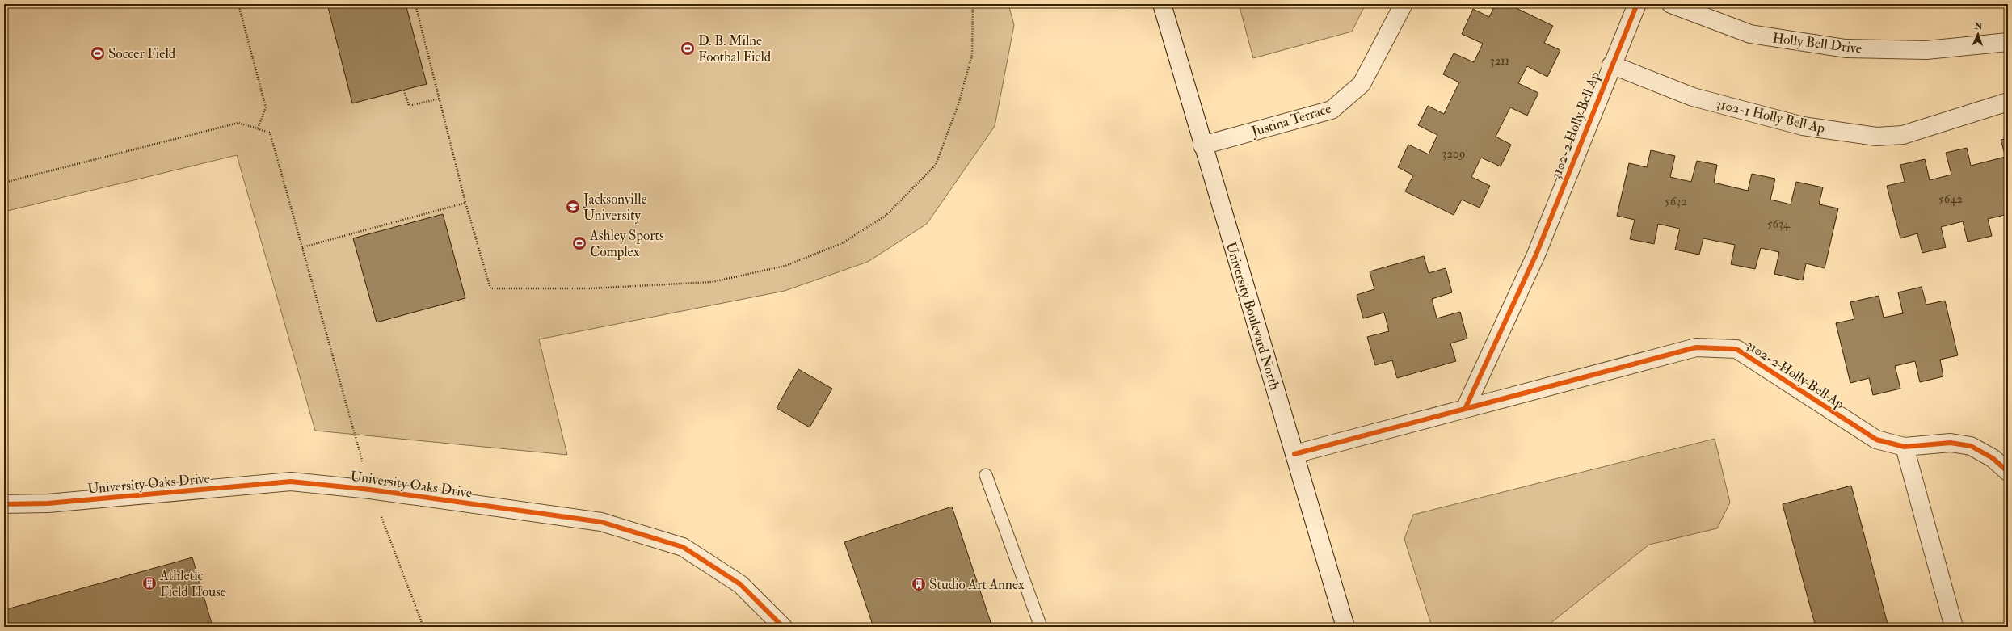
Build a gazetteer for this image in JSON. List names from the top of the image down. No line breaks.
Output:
{"streets":{"street":["Holly Bell Drive","3102-1 Holly Bell Ap","Justina Terrace","3102-2 Holly Bell Ap","University Boulevard North","University Oaks Drive"]},"crossings":[["3102-1 Holly Bell Ap","3102-2 Holly Bell Ap"],["Justina Terrace","University Boulevard North"],["3102-2 Holly Bell Ap","University Boulevard North"]],"places":{"sports":["D. B. Milne Footbal Field","Soccer Field","Ashley Sports Complex"],"school or university":["Jacksonville University"],"building":["Athletic Field House","Studio Art Annex"]},"house_numbers":["3211","3209","5642","5632","5634"],"north":"top"}
